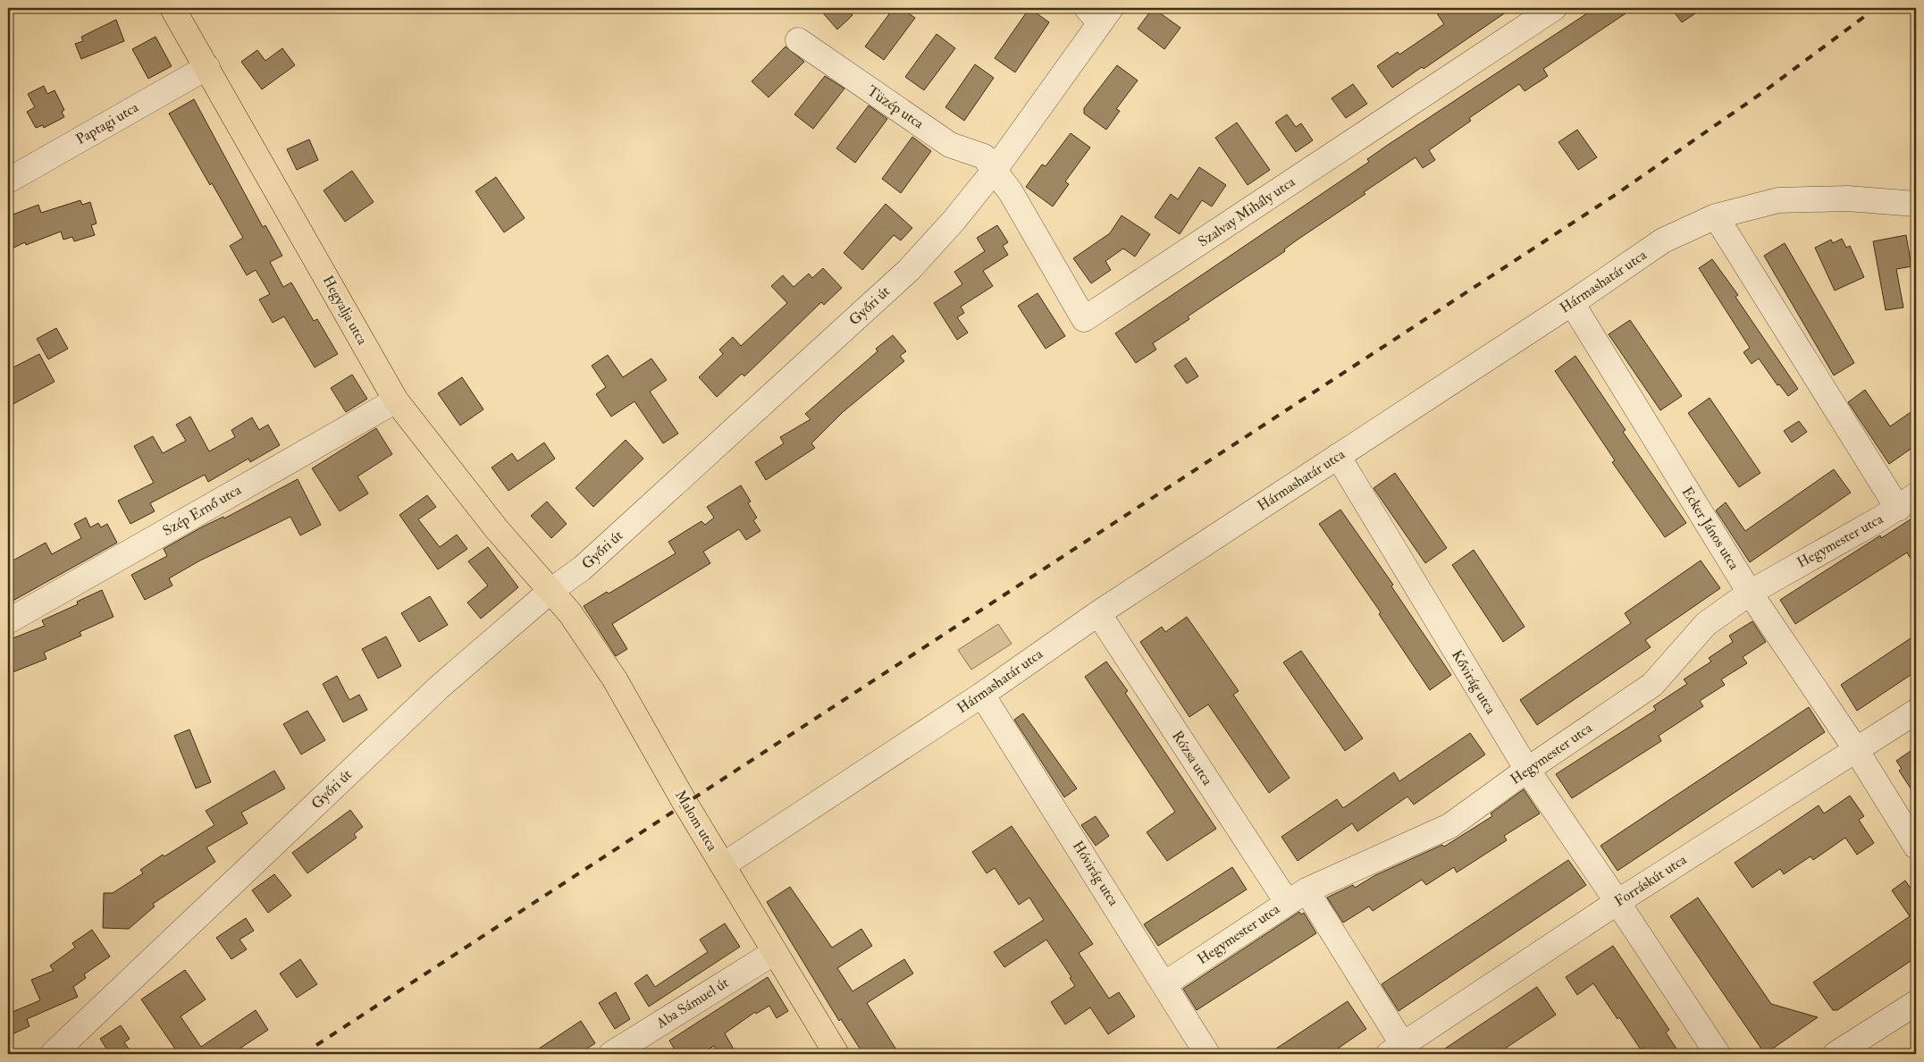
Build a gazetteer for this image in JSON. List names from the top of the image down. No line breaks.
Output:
{"streets":{"main road":["Hegyalja utca","Malom utca"],"street":["Tüzép utca","Paptagi utca","Szalvay Mihály utca","Hármashatár utca","Győri út","Szép Ernő utca","Ecker János utca","Hegymester utca","Kővirág utca","Rózsa utca","Hóvirág utca","Forráskút utca","Aba Sámuel út"]},"crossings":[["Tüzép utca","Szalvay Mihály utca"],["Tüzép utca","Győri út"],["Paptagi utca","Hegyalja utca"],["Szalvay Mihály utca","Győri út"],["Hármashatár utca","Ecker János utca"],["Hármashatár utca","Kővirág utca"],["Hármashatár utca","Rózsa utca"],["Hármashatár utca","Malom utca"],["Hármashatár utca","Hóvirág utca"],["Győri út","Hegyalja utca"],["Győri út","Malom utca"],["Hegyalja utca","Szép Ernő utca"],["Hegyalja utca","Malom utca"],["Ecker János utca","Hegymester utca"],["Ecker János utca","Forráskút utca"],["Hegymester utca","Kővirág utca"],["Hegymester utca","Rózsa utca"],["Hegymester utca","Hóvirág utca"],["Kővirág utca","Forráskút utca"],["Rózsa utca","Forráskút utca"],["Malom utca","Aba Sámuel út"]]}
